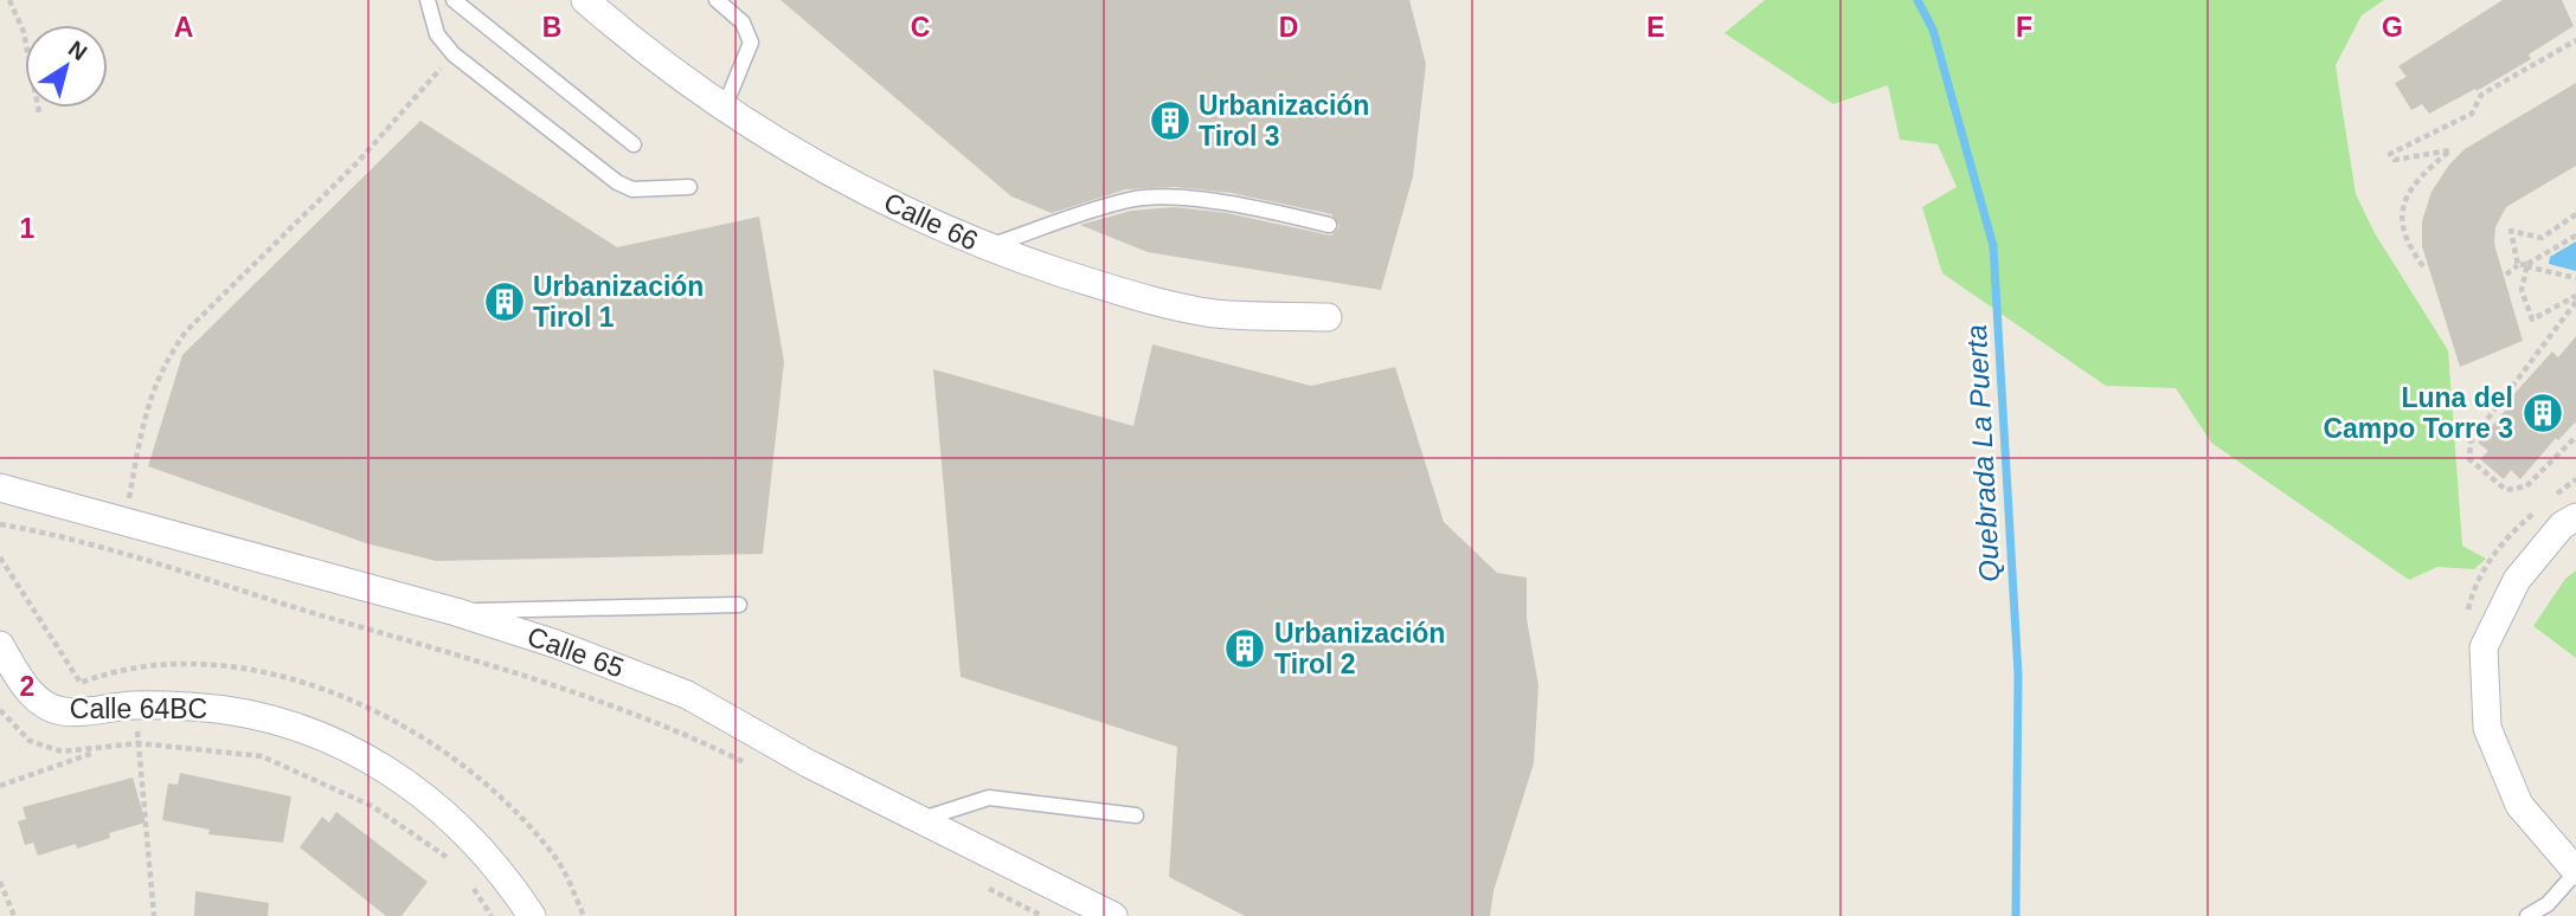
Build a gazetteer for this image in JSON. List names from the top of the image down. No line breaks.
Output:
{"streets":{"street":["Calle 66","Calle 65","Calle 64BC"]},"water":["Quebrada La Puerta"],"places":{"building":["Urbanización Tirol 3","Urbanización Tirol 1","Luna del Campo Torre 3","Urbanización Tirol 2"]},"north":"top right","grid":{"columns":["A","B","C","D","E","F","G"],"rows":["1","2"]}}
